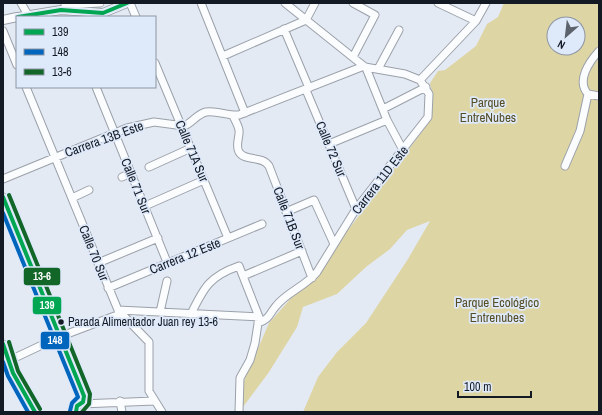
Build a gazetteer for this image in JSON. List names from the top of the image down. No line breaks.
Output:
{"streets":{"street":["Carrera 13B Este","Calle 72 Sur","Calle 71A Sur","Carrera 11D Este","Calle 71 Sur","Calle 71B Sur","Calle 70 Sur","Carrera 12 Este"]},"crossings":[["Carrera 13B Este","Calle 71A Sur"],["Carrera 13B Este","Calle 71 Sur"],["Carrera 13B Este","Calle 70 Sur"],["Calle 72 Sur","Carrera 11D Este"],["Calle 71A Sur","Carrera 12 Este"],["Carrera 11D Este","Calle 71B Sur"],["Calle 71 Sur","Carrera 12 Este"],["Calle 70 Sur","Carrera 12 Este"]],"parks":["Parque EntreNubes","Parque Ecológico Entrenubes"],"places":["Parada Alimentador Juan rey 13-6"],"lines":["transit line 139","transit line 13-6","transit line 148"],"legend":["139","148","13-6"],"scale_bar":"100 m","north":"bottom left"}
